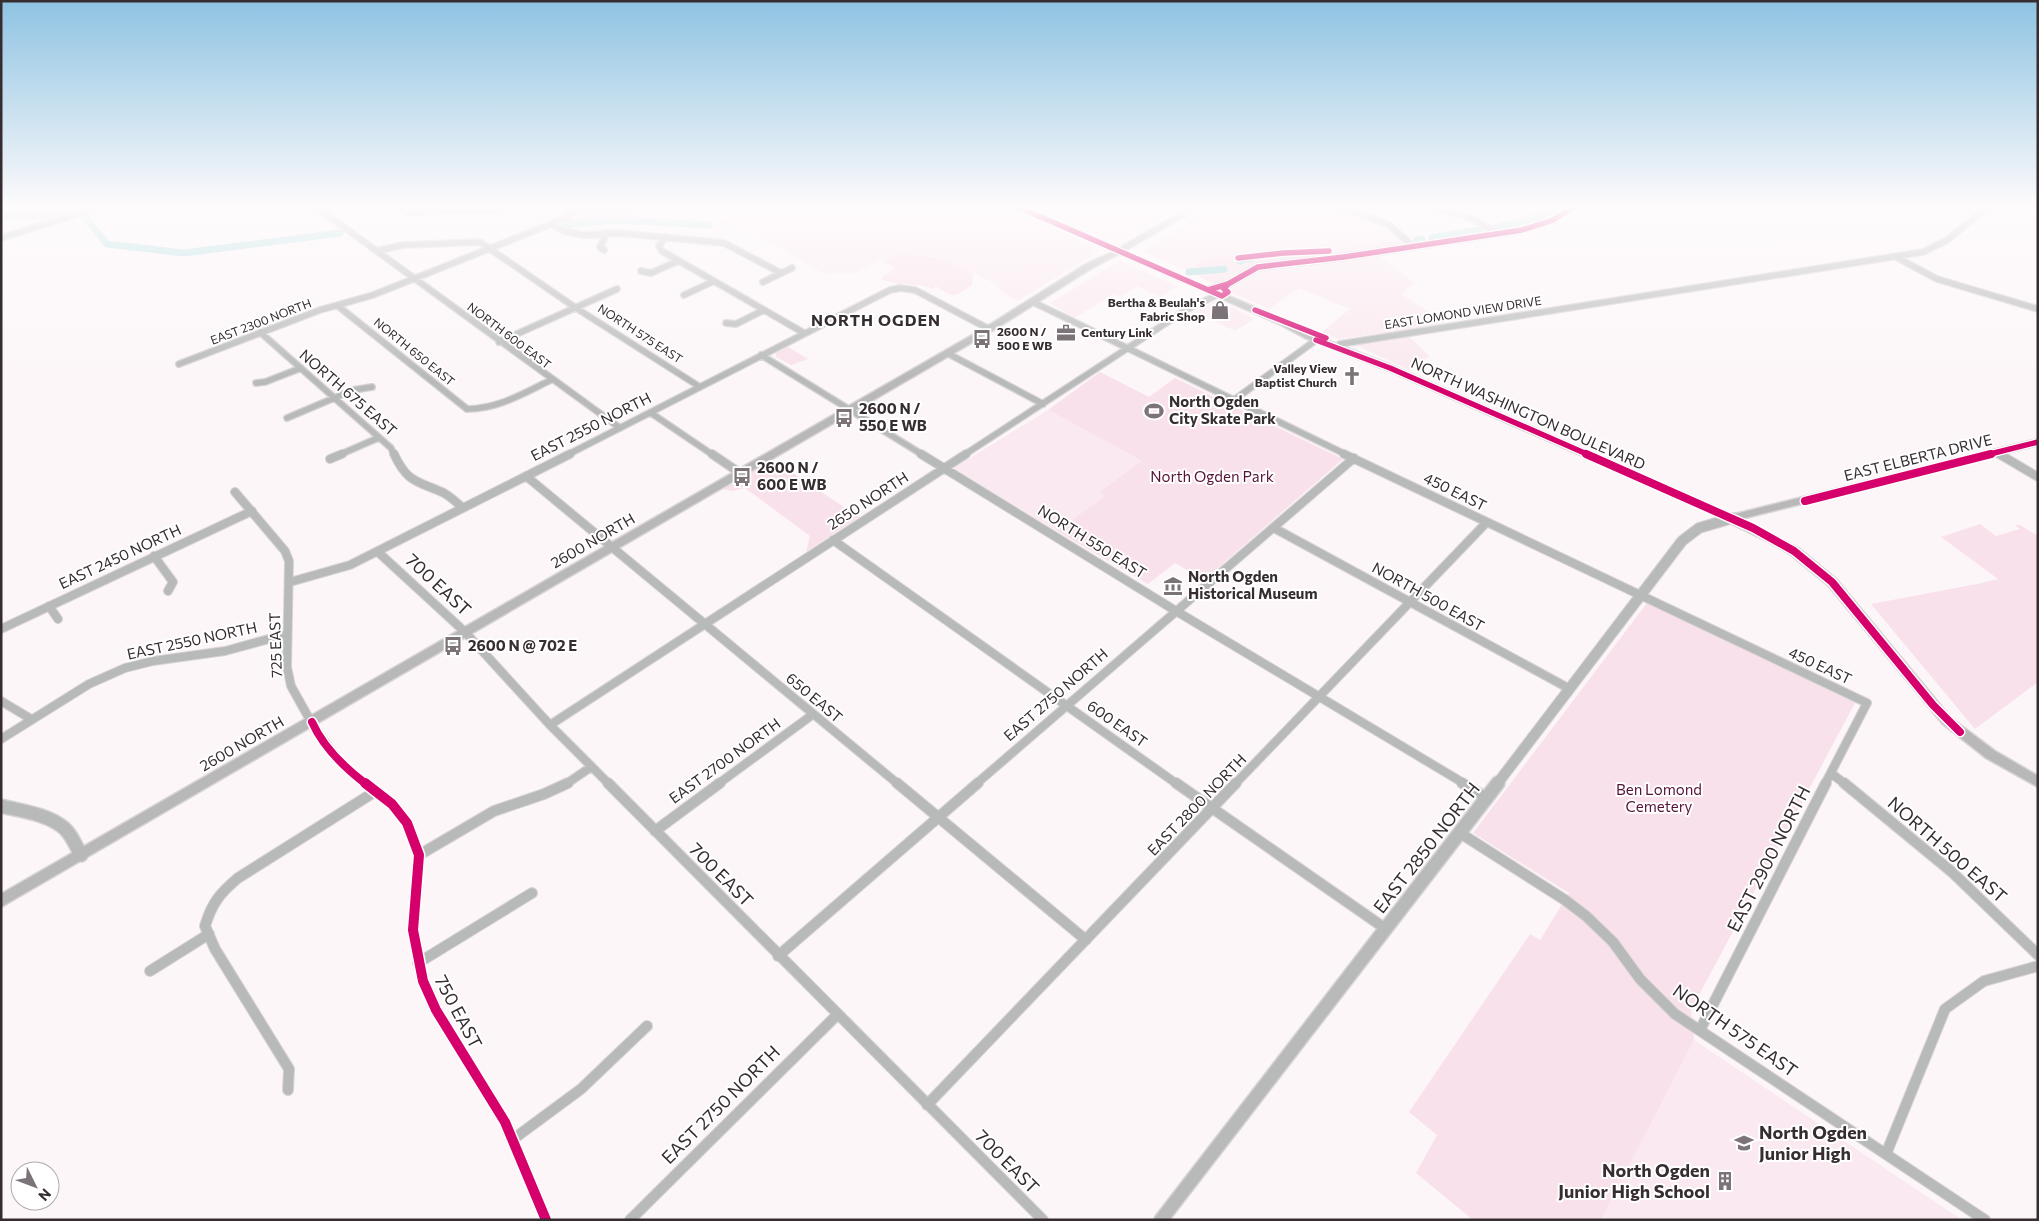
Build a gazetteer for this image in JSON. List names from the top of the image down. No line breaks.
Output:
{"streets":{"main road":["NORTH WASHINGTON BOULEVARD","EAST ELBERTA DRIVE","2600 NORTH"],"street":["EAST LOMOND VIEW DRIVE","EAST 2300 NORTH","NORTH 575 EAST","NORTH 600 EAST","NORTH 650 EAST","NORTH 675 EAST","EAST 2550 NORTH","450 EAST","2650 NORTH","NORTH 550 EAST","EAST 2450 NORTH","700 EAST","NORTH 500 EAST","725 EAST","EAST 2750 NORTH","650 EAST","600 EAST","EAST 2700 NORTH","EAST 2800 NORTH","EAST 2850 NORTH","EAST 2900 NORTH","750 EAST"]},"crossings":[["EAST LOMOND VIEW DRIVE","NORTH WASHINGTON BOULEVARD"],["EAST 2300 NORTH","NORTH 600 EAST"],["EAST 2300 NORTH","NORTH 650 EAST"],["EAST 2300 NORTH","NORTH 675 EAST"],["NORTH 575 EAST","EAST 2550 NORTH"],["NORTH 575 EAST","EAST 2850 NORTH"],["NORTH 575 EAST","EAST 2900 NORTH"],["NORTH 600 EAST","NORTH 650 EAST"],["NORTH 600 EAST","EAST 2550 NORTH"],["NORTH 675 EAST","EAST 2550 NORTH"],["NORTH WASHINGTON BOULEVARD","EAST ELBERTA DRIVE"],["NORTH WASHINGTON BOULEVARD","2650 NORTH"],["NORTH WASHINGTON BOULEVARD","EAST 2850 NORTH"],["EAST 2550 NORTH","2600 NORTH"],["EAST 2550 NORTH","NORTH 550 EAST"],["EAST 2550 NORTH","700 EAST"],["EAST 2550 NORTH","725 EAST"],["EAST 2550 NORTH","650 EAST"],["EAST ELBERTA DRIVE","EAST 2850 NORTH"],["450 EAST","2650 NORTH"],["450 EAST","2600 NORTH"],["450 EAST","EAST 2750 NORTH"],["450 EAST","EAST 2800 NORTH"],["450 EAST","EAST 2850 NORTH"],["450 EAST","EAST 2900 NORTH"],["2650 NORTH","NORTH 550 EAST"],["2650 NORTH","700 EAST"],["2650 NORTH","650 EAST"],["2650 NORTH","600 EAST"],["2600 NORTH","NORTH 550 EAST"],["2600 NORTH","700 EAST"],["2600 NORTH","725 EAST"],["2600 NORTH","650 EAST"],["2600 NORTH","750 EAST"],["NORTH 550 EAST","EAST 2750 NORTH"],["NORTH 550 EAST","EAST 2800 NORTH"],["NORTH 550 EAST","EAST 2850 NORTH"],["EAST 2450 NORTH","725 EAST"],["700 EAST","EAST 2750 NORTH"],["700 EAST","EAST 2700 NORTH"],["700 EAST","EAST 2800 NORTH"],["NORTH 500 EAST","EAST 2750 NORTH"],["NORTH 500 EAST","EAST 2800 NORTH"],["NORTH 500 EAST","EAST 2850 NORTH"],["NORTH 500 EAST","EAST 2900 NORTH"],["725 EAST","750 EAST"],["EAST 2750 NORTH","650 EAST"],["EAST 2750 NORTH","600 EAST"],["650 EAST","EAST 2700 NORTH"],["650 EAST","EAST 2800 NORTH"],["600 EAST","EAST 2800 NORTH"],["600 EAST","EAST 2850 NORTH"]],"districts":["NORTH OGDEN"],"parks":["North Ogden Park","Ben Lomond Cemetery"],"places":{"shop":["Bertha & Beulah's Fabric Shop"],"office":["Century Link"],"bus stop":["2600 N / 500 E WB","2600 N / 550 E WB","2600 N / 600 E WB","2600 N @ 702 E"],"church":["Valley View Baptist Church"],"sports":["North Ogden City Skate Park"],"museum":["North Ogden Historical Museum"],"school or university":["North Ogden Junior High"],"building":["North Ogden Junior High School"]},"north":"bottom right"}
